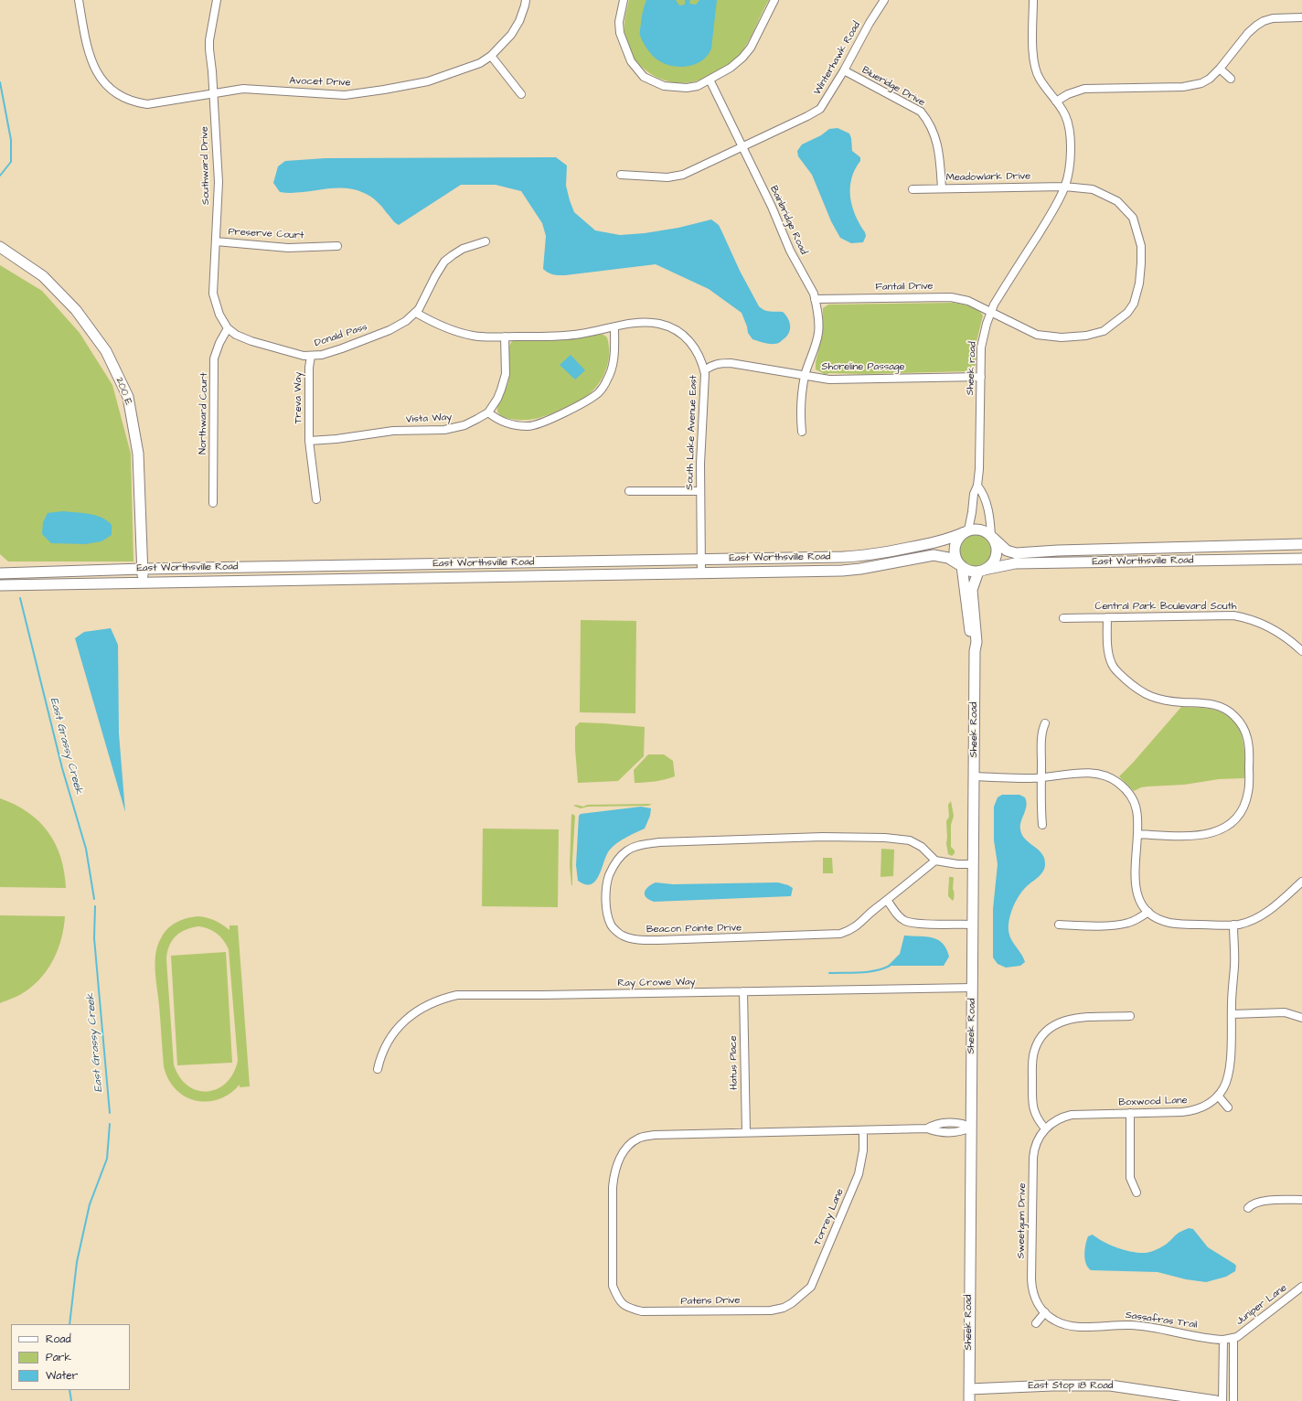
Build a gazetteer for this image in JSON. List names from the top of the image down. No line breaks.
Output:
{"streets":{"main road":["200 E","East Worthsville Road","Sheek Road","East Stop 18 Road"],"street":["Winterhawk Road","Avocet Drive","Blueridge Drive","Southward Drive","Meadowlark Drive","Bainbridge Road","Preserve Court","Fantail Drive","Donald Pass","Shoreline Passage","Sheek road","Treva Way","Northward Court","Vista Way","South Lake Avenue East","Central Park Boulevard South","Beacon Pointe Drive","Ray Crowe Way","Hatus Place","Boxwood Lane","Torrey Lane","Sweetgum Drive","Patens Drive","Juniper Lane","Sassafras Trail"]},"crossings":[["Winterhawk Road","Blueridge Drive"],["Winterhawk Road","Bainbridge Road"],["Avocet Drive","Southward Drive"],["Blueridge Drive","Meadowlark Drive"],["Southward Drive","Preserve Court"],["Southward Drive","Donald Pass"],["Southward Drive","Northward Court"],["Meadowlark Drive","Fantail Drive"],["Meadowlark Drive","Sheek road"],["Bainbridge Road","Fantail Drive"],["Bainbridge Road","Shoreline Passage"],["Fantail Drive","Sheek road"],["Donald Pass","Treva Way"],["Donald Pass","Northward Court"],["Donald Pass","South Lake Avenue East"],["Shoreline Passage","Sheek road"],["Shoreline Passage","South Lake Avenue East"],["Sheek road","East Worthsville Road"],["Sheek road","Sheek Road"],["200 E","East Worthsville Road"],["Treva Way","Vista Way"],["Vista Way","South Lake Avenue East"],["South Lake Avenue East","East Worthsville Road"],["East Worthsville Road","Sheek Road"],["Sheek Road","Ray Crowe Way"],["Sheek Road","East Stop 18 Road"],["Ray Crowe Way","Hatus Place"],["Hatus Place","Patens Drive"],["Boxwood Lane","Sweetgum Drive"],["Torrey Lane","Patens Drive"],["Sweetgum Drive","Sassafras Trail"],["Juniper Lane","Sassafras Trail"]],"water":["East Grassy Creek"],"legend":["Road","Park","Water"]}
